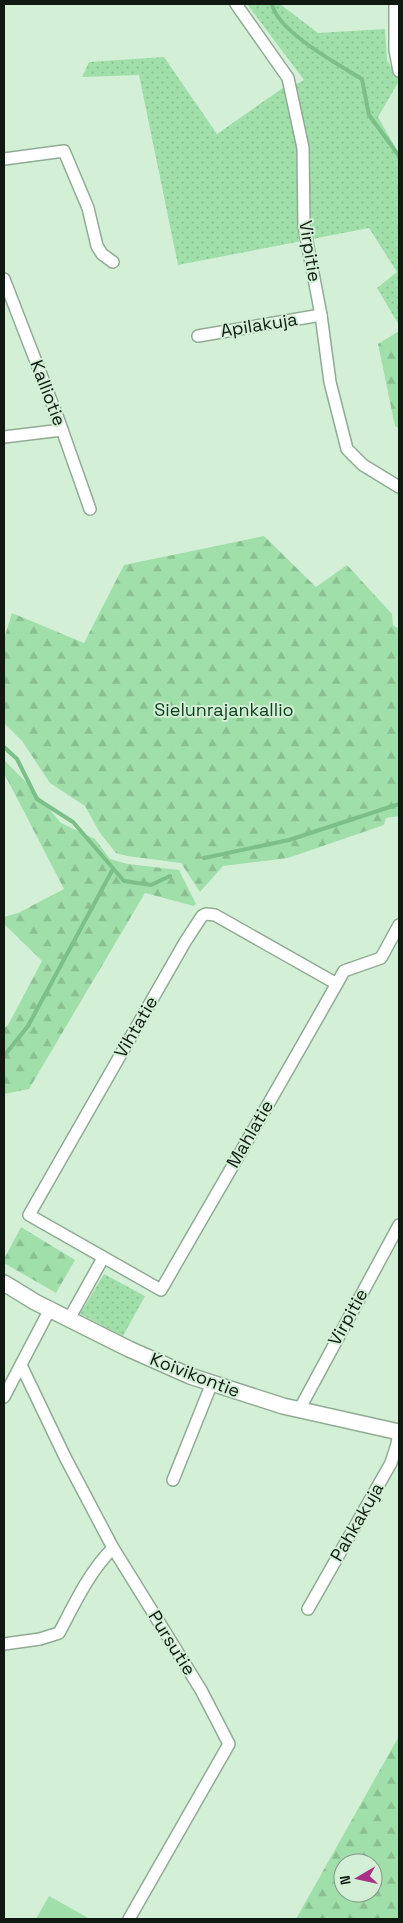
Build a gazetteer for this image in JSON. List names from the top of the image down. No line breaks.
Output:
{"streets":{"main road":["Koivikontie"],"street":["Virpitie","Apilakuja","Kalliotie","Vihtatie","Mahlatie","Pahkakuja","Pursutie"]},"crossings":[["Virpitie","Apilakuja"],["Virpitie","Koivikontie"],["Vihtatie","Mahlatie"],["Koivikontie","Pahkakuja"]],"parks":["Sielunrajankallio"],"north":"left"}
